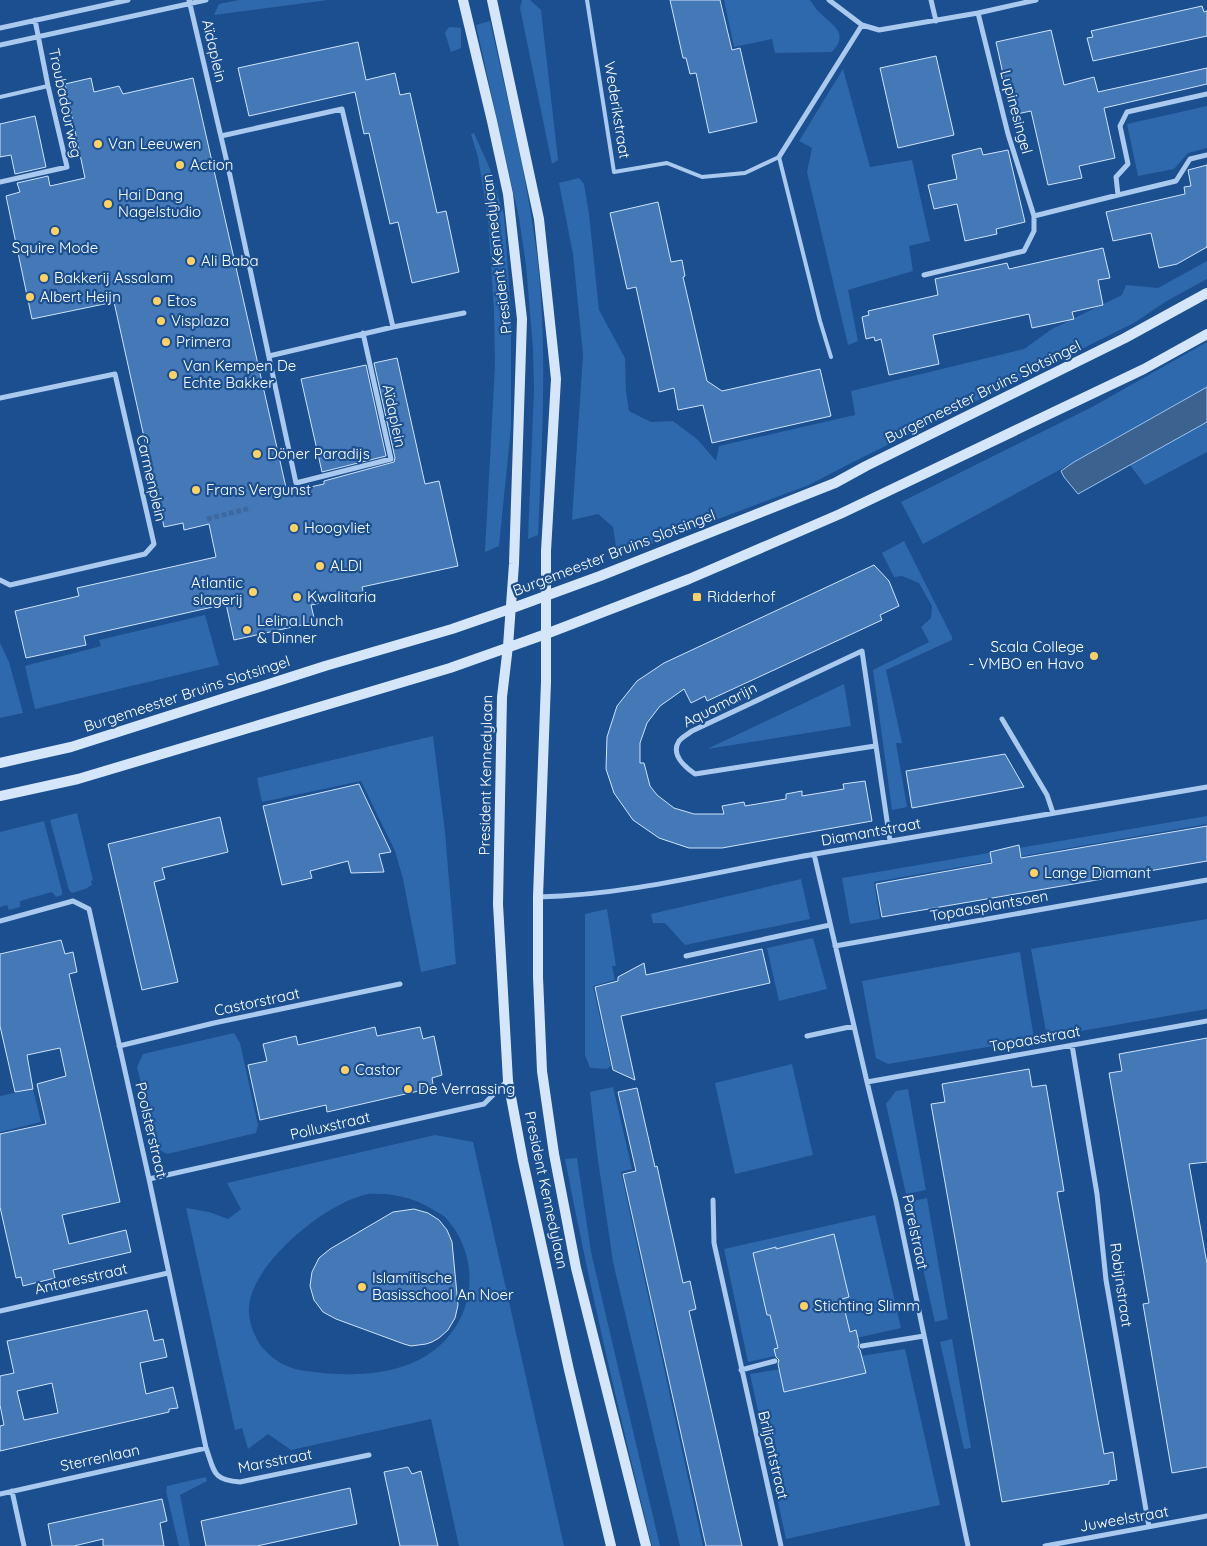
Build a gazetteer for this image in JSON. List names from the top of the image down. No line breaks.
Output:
{"streets":{"main road":["President Kennedylaan","Burgemeester Bruins Slotsingel"],"street":["Aïdaplein","Troubadourweg","Lupinesingel","Carmenplein","Aquamarijn","Diamantstraat","Topaasplantsoen","Castorstraat","Topaasstraat","Polluxstraat","Poolsterstraat","Parelstraat","Antaresstraat","Robijnstraat","Briljantstraat","Sterrenlaan","Marsstraat","Juweelstraat"],"lane":["Wederikstraat"]},"crossings":[["Aïdaplein","Troubadourweg"],["President Kennedylaan","Burgemeester Bruins Slotsingel"],["President Kennedylaan","Diamantstraat"],["President Kennedylaan","Polluxstraat"],["Aquamarijn","Diamantstraat"],["Diamantstraat","Parelstraat"],["Topaasplantsoen","Parelstraat"],["Castorstraat","Poolsterstraat"],["Topaasstraat","Parelstraat"],["Topaasstraat","Robijnstraat"],["Polluxstraat","Poolsterstraat"],["Poolsterstraat","Antaresstraat"],["Poolsterstraat","Sterrenlaan"],["Poolsterstraat","Marsstraat"],["Robijnstraat","Juweelstraat"],["Sterrenlaan","Marsstraat"]],"places":{"other":["Van Leeuwen","Action","Hai Dang Nagelstudio","Squire Mode","Ali Baba","Bakkerij Assalam","Albert Heijn","Etos","Visplaza","Primera","Van Kempen De Echte Bakker","Döner Paradijs","Frans Vergunst","Hoogvliet","ALDI","Atlantic slagerij","Kwalitaria","Lelina Lunch & Dinner","Scala College - VMBO en Havo","Lange Diamant","Castor","De Verrassing","Islamitische Basisschool An Noer","Stichting Slimm"],"transit":["Ridderhof"]}}
